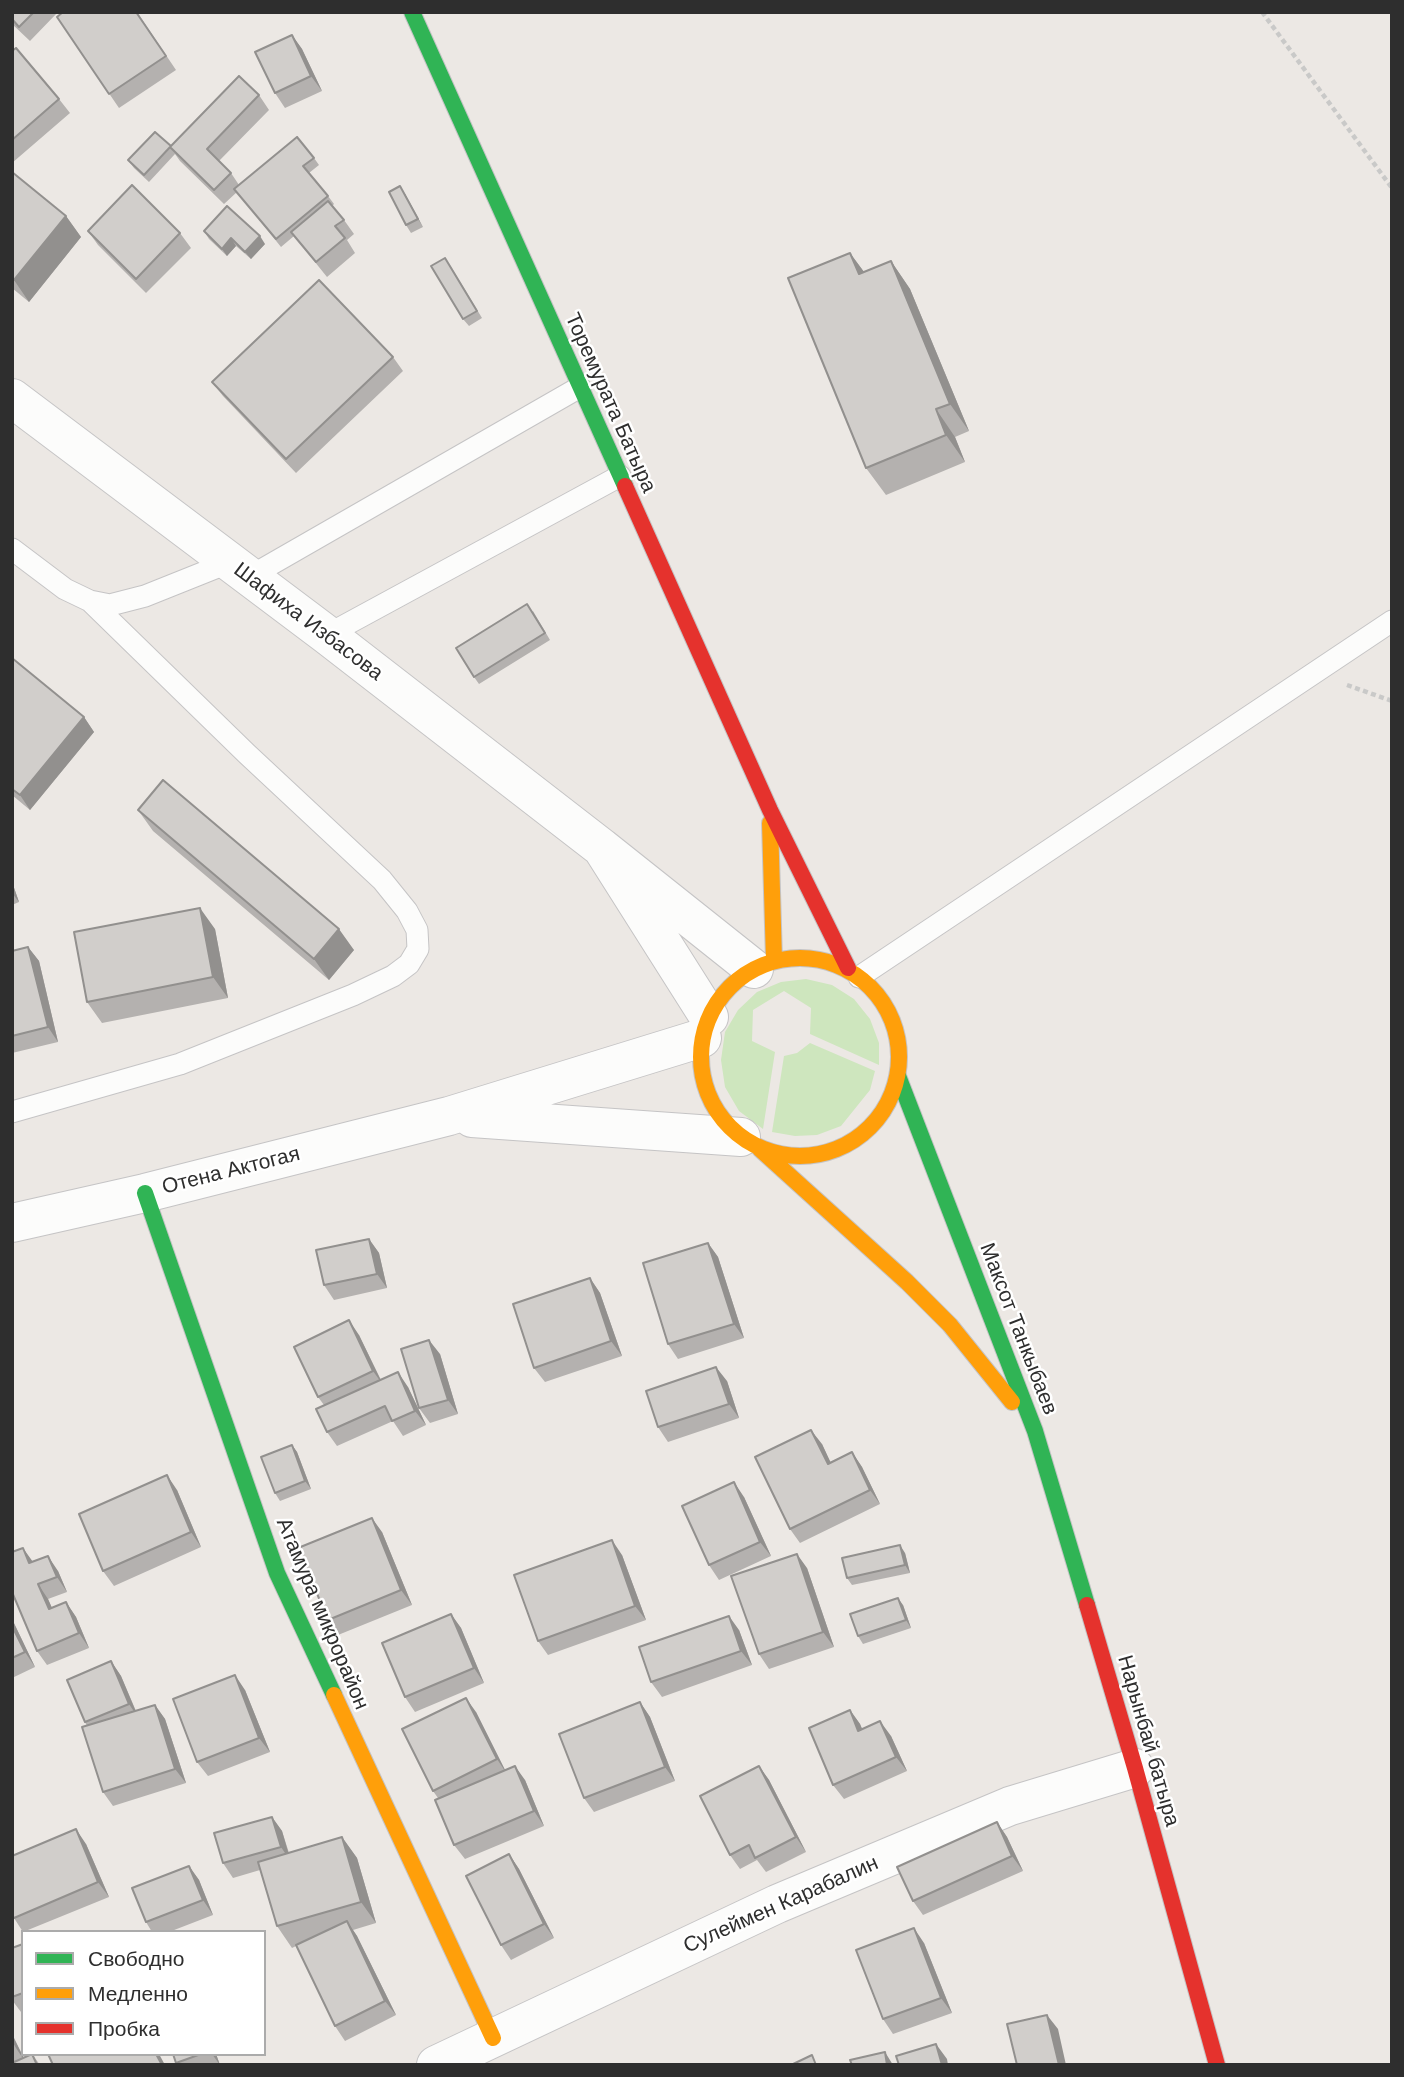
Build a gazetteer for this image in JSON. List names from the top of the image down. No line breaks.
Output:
{"streets":{"street":["Торемурата Батыра","Шафиха Избасова","Отена Актогая","Максот Танкыбаев","Атамура микрорайон","Нарынбай батыра","Сулеймен Карабалин"]},"crossings":[["Торемурата Батыра","Шафиха Избасова"],["Торемурата Батыра","Отена Актогая"],["Торемурата Батыра","Максот Танкыбаев"],["Шафиха Избасова","Отена Актогая"],["Шафиха Избасова","Максот Танкыбаев"],["Отена Актогая","Максот Танкыбаев"],["Отена Актогая","Атамура микрорайон"],["Максот Танкыбаев","Нарынбай батыра"],["Атамура микрорайон","Сулеймен Карабалин"],["Нарынбай батыра","Сулеймен Карабалин"]],"legend":["Свободно","Медленно","Пробка"]}
